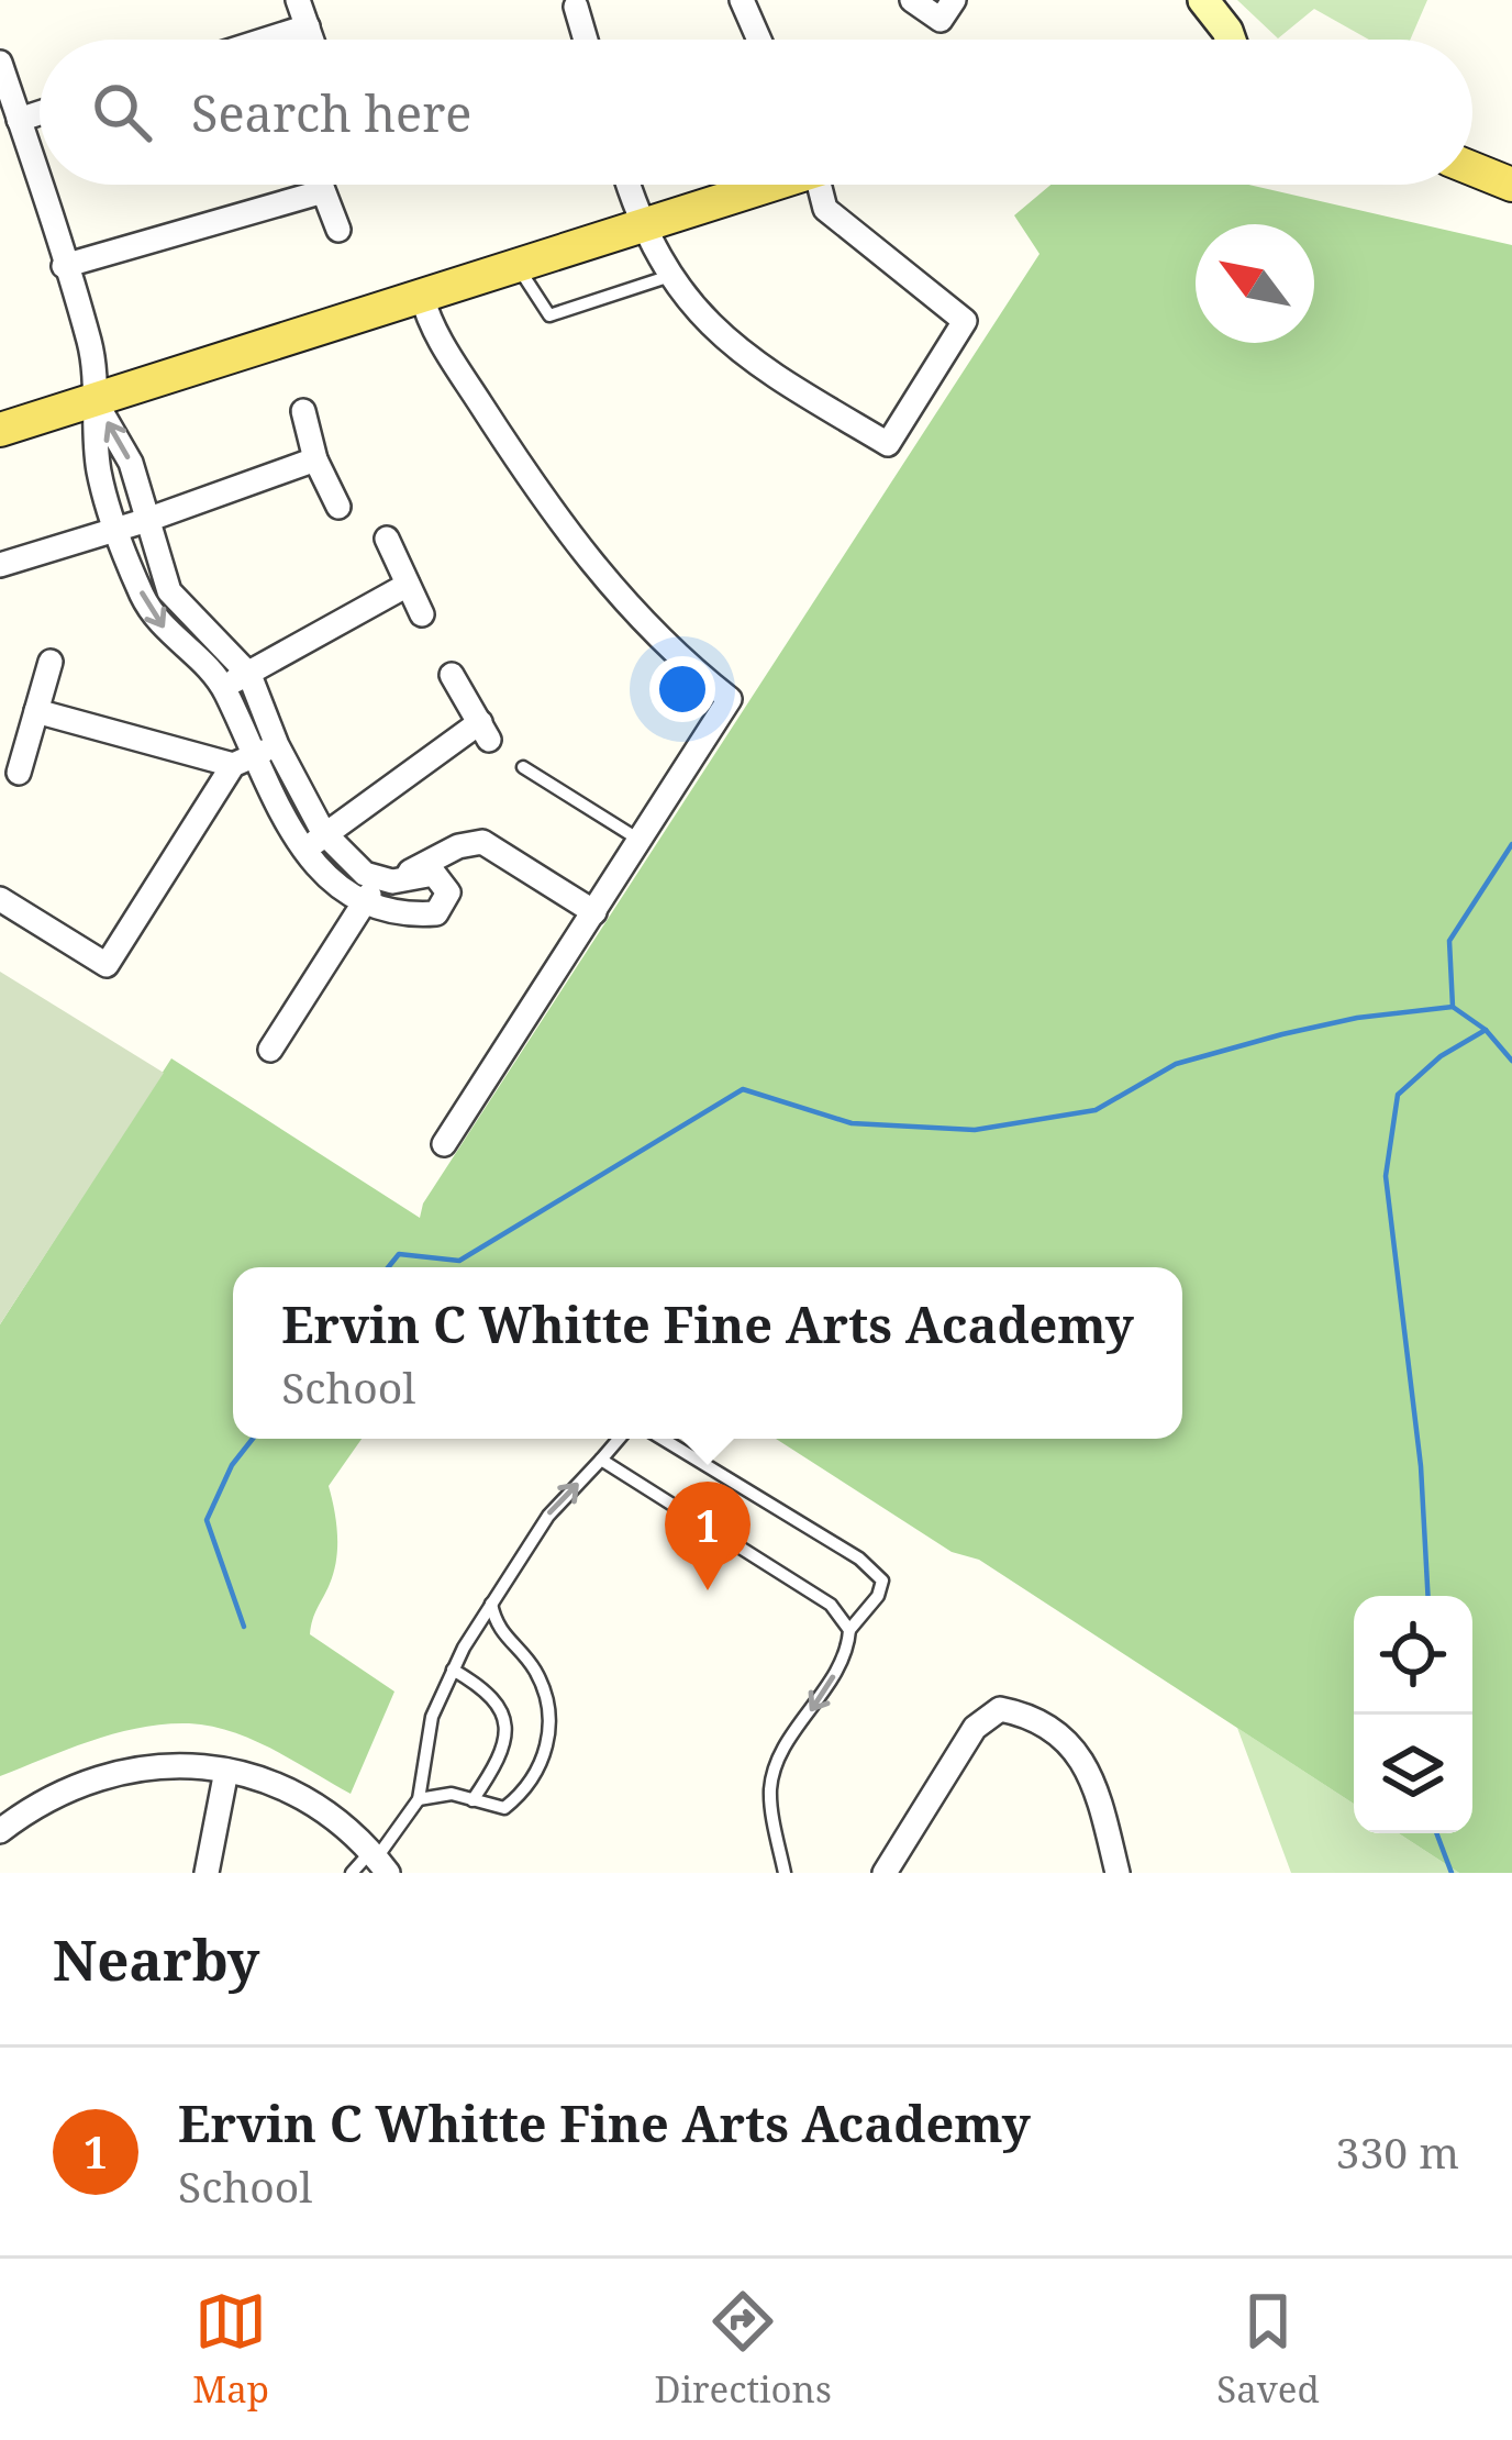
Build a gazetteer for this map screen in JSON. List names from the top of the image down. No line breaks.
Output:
{"north":"top left","page":{"search":"Search here","popup":["Ervin C Whitte Fine Arts Academy","School"],"pins":"1","heading":"Nearby","list":[{"mark":"1","name":"Ervin C Whitte Fine Arts Academy","note":"School","value":"330 m"}],"nav":["Map","Directions","Saved"]}}
